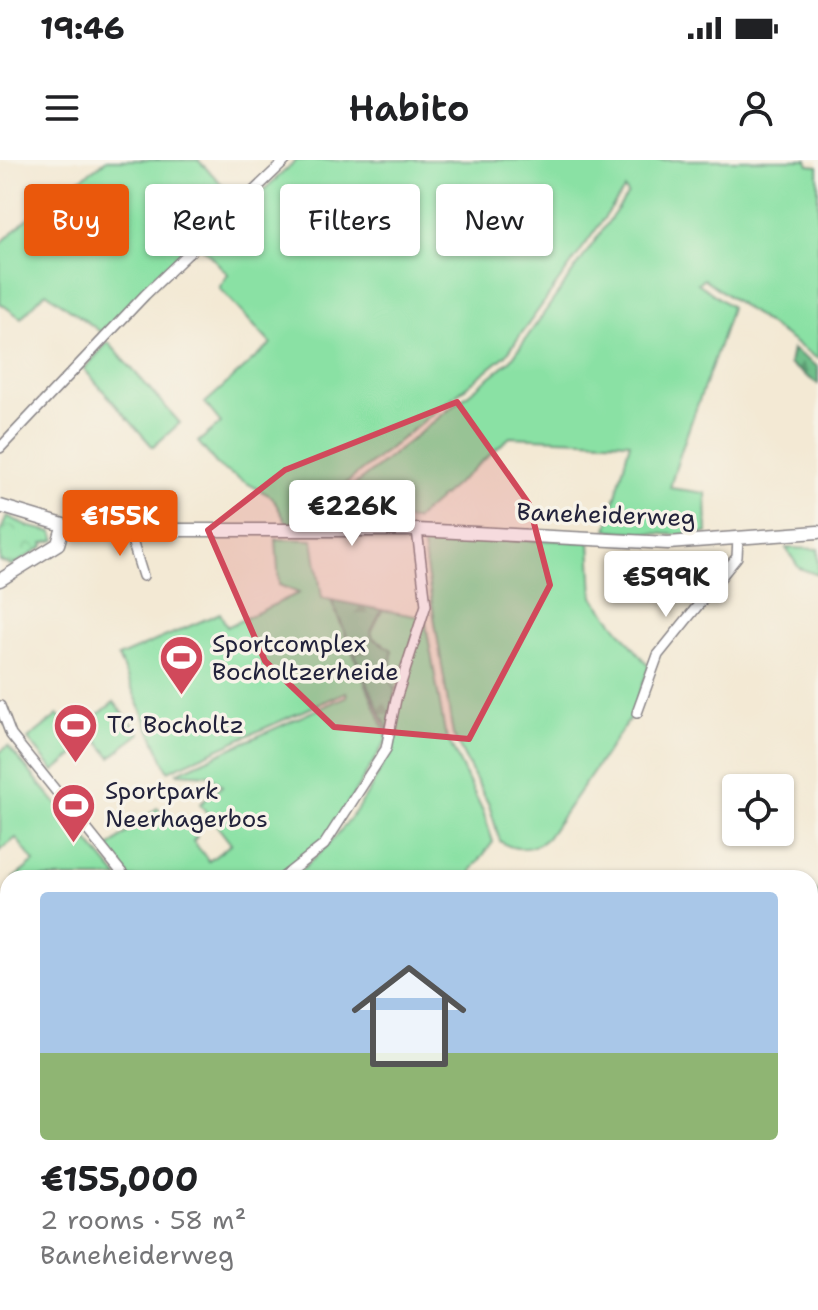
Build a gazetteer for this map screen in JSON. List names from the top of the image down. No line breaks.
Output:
{"streets":{"street":["Baneheiderweg"]},"places":{"sports":["Sportcomplex Bocholtzerheide","TC Bocholtz","Sportpark Neerhagerbos"]},"page":{"status":"19:46","header":"Habito","chip":["Buy","Rent","Filters","New"],"price":["€226K","€155K","€599K"],"list":[{"name":"€155,000","note":"2 rooms · 58 m² · Baneheiderweg"}]}}
